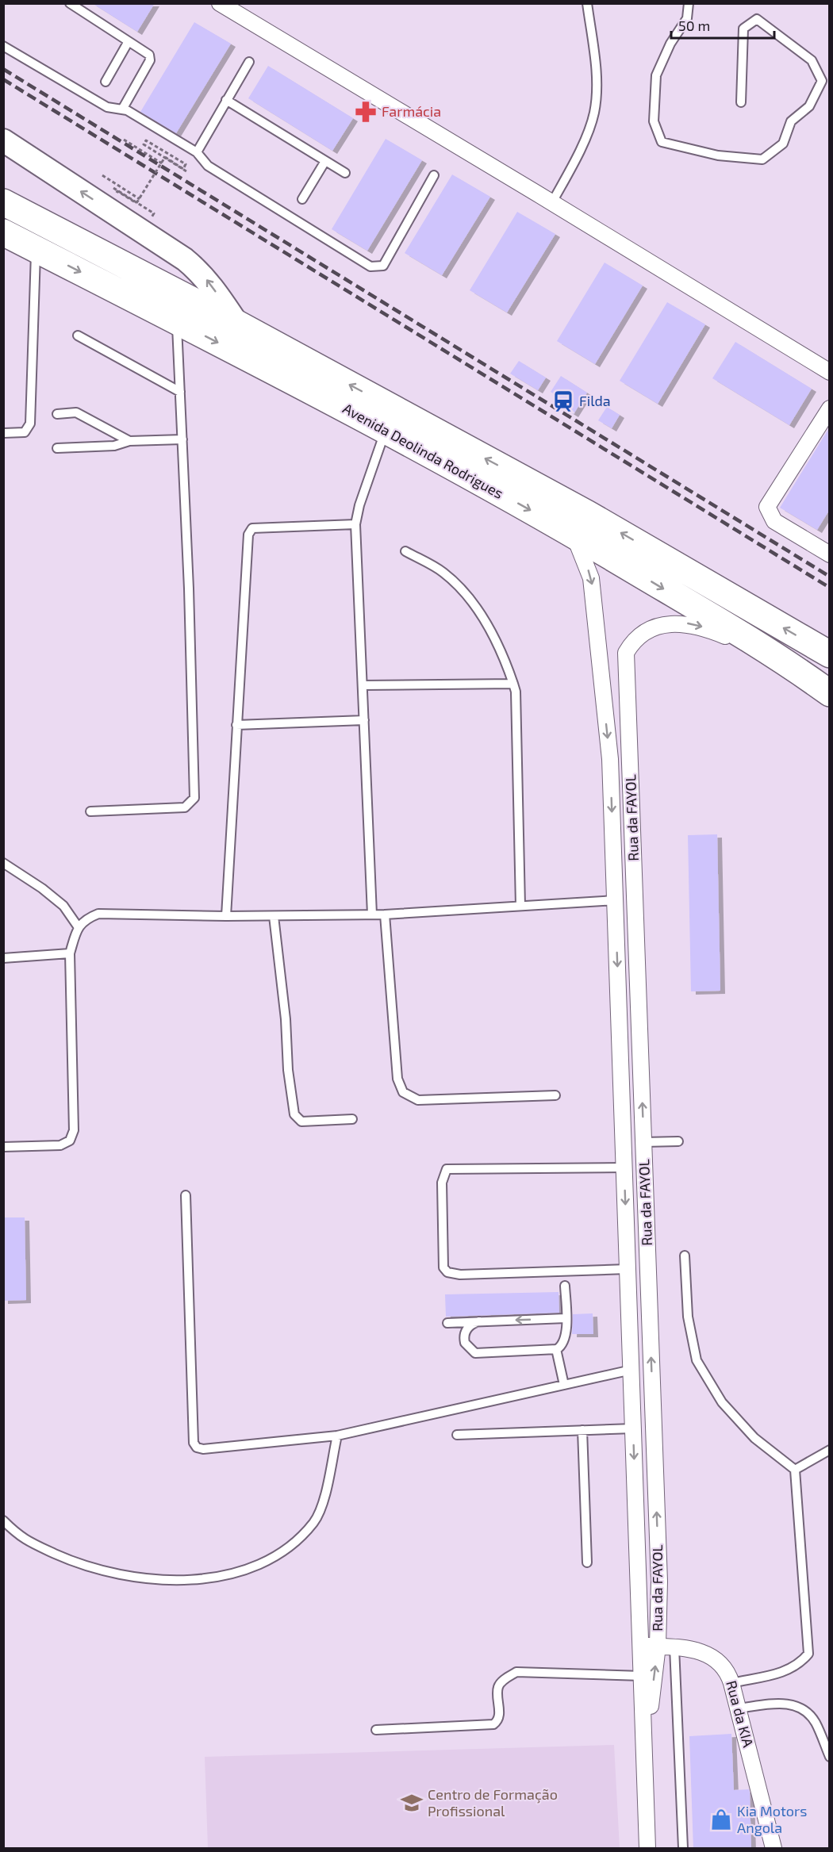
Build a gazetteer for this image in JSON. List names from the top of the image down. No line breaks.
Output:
{"streets":{"highway":["Avenida Deolinda Rodrigues"],"street":["Rua da FAYOL","Rua da KIA"]},"crossings":[["Avenida Deolinda Rodrigues","Rua da FAYOL"],["Rua da FAYOL","Rua da KIA"]],"places":{"pharmacy":["Farmácia"],"station":["Filda"],"school or university":["Centro de Formação Profissional"],"shop":["Kia Motors Angola"]},"scale_bar":"50 m"}
